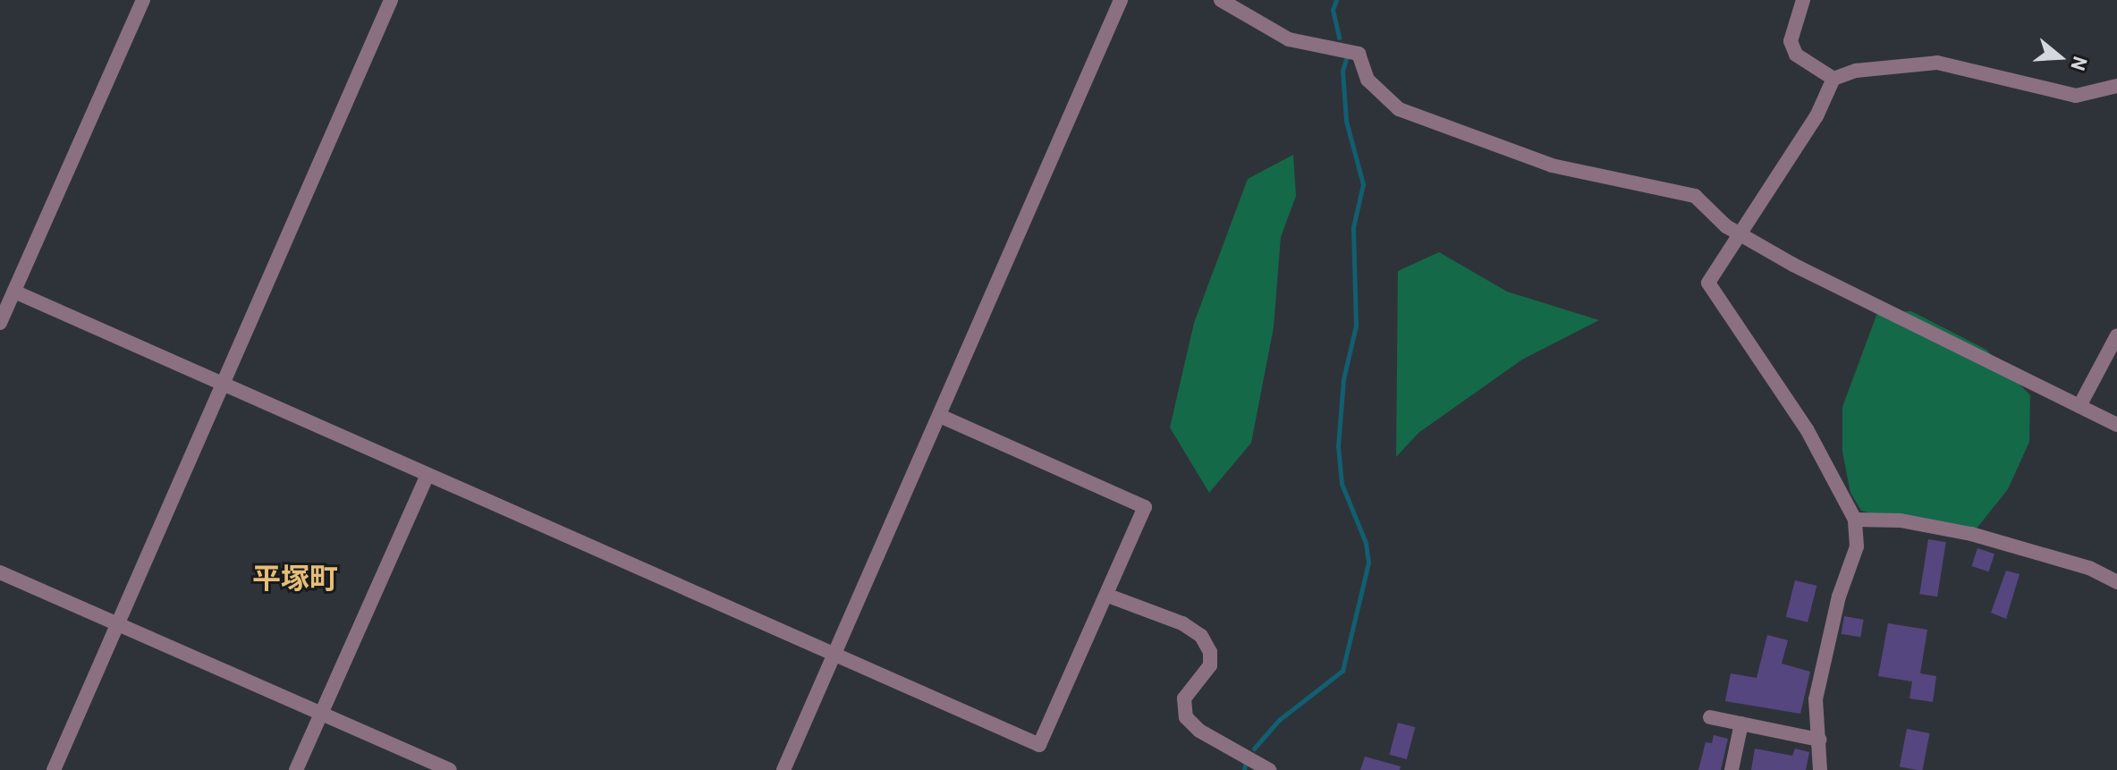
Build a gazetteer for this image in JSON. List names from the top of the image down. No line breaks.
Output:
{"districts":["平塚町"],"north":"right"}
